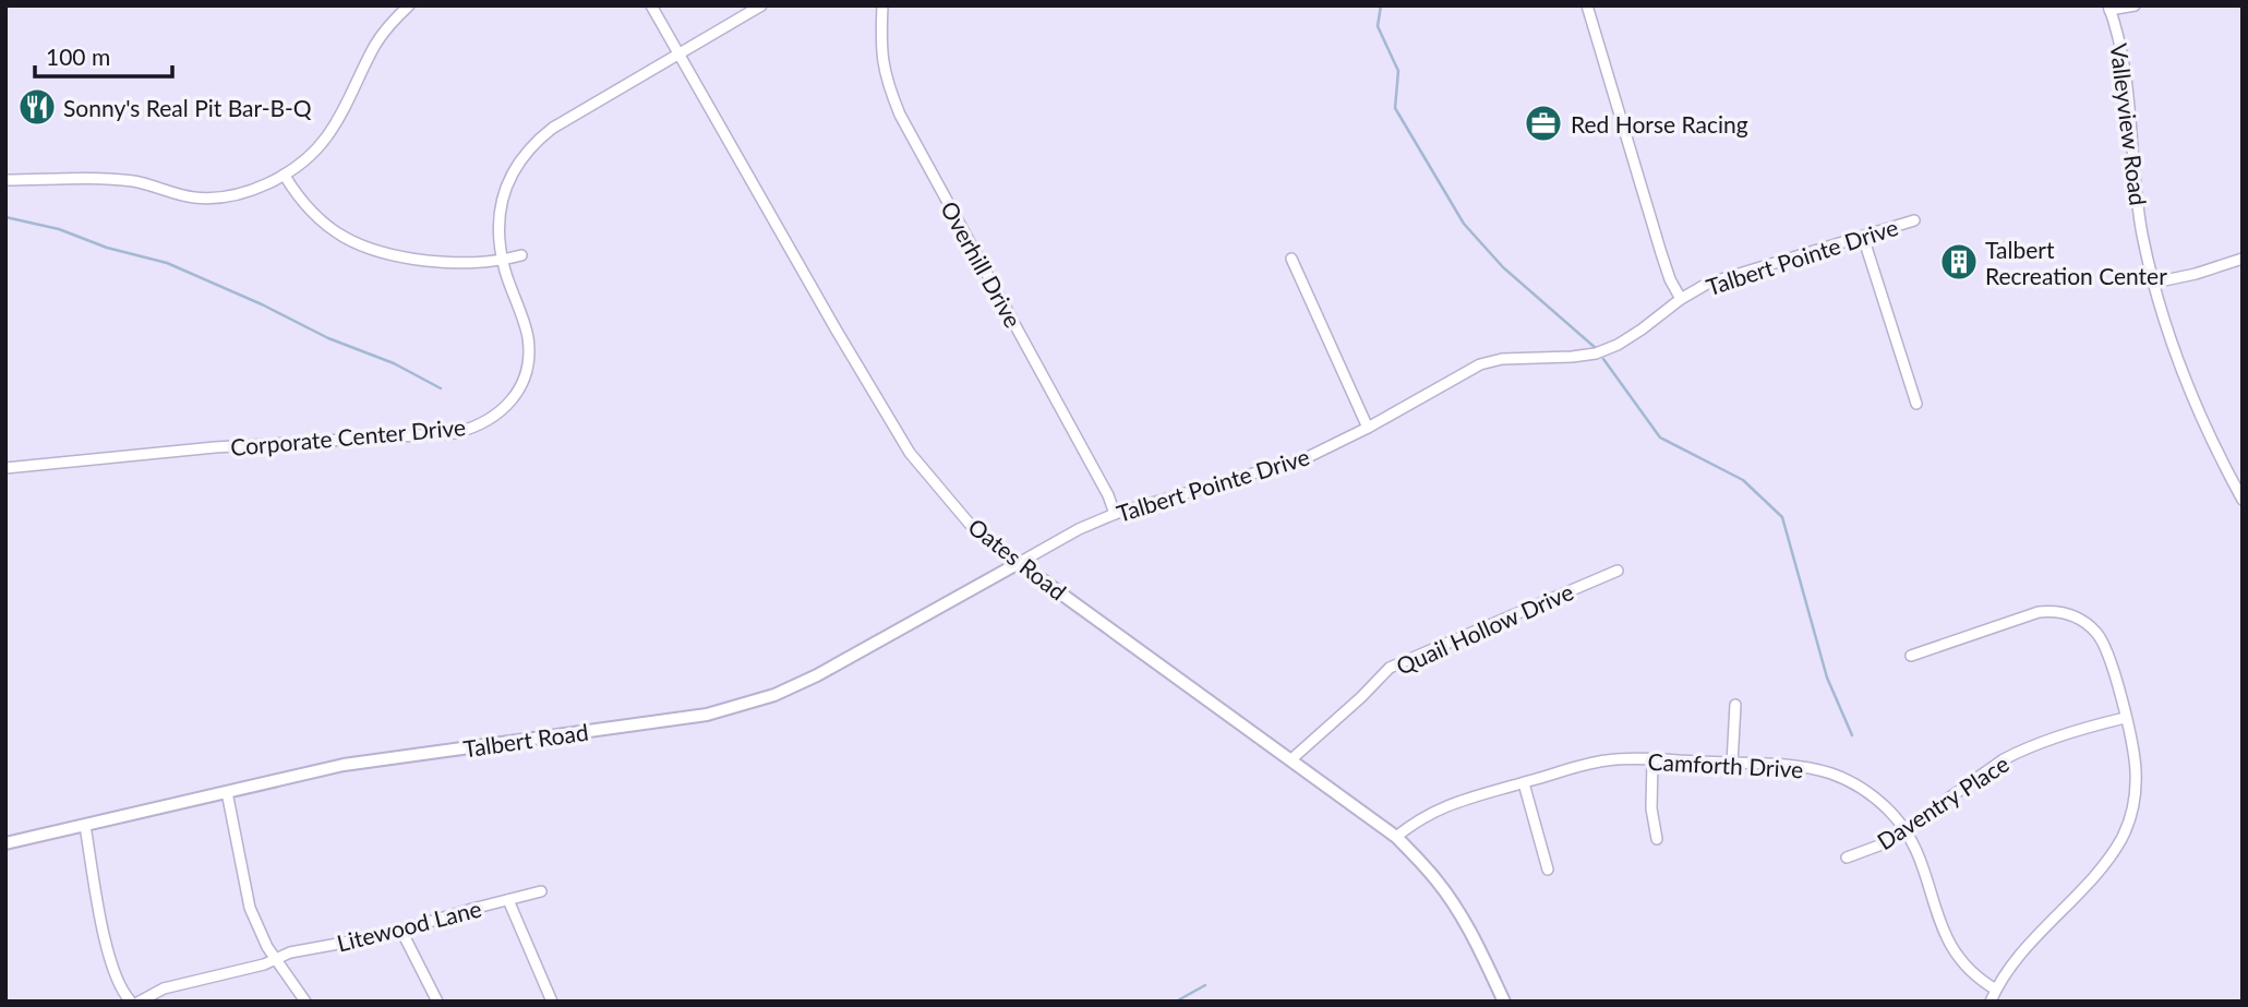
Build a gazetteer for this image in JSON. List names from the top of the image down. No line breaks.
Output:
{"streets":{"street":["Valleyview Road","Talbert Pointe Drive","Overhill Drive","Corporate Center Drive","Oates Road","Quail Hollow Drive","Talbert Road","Camforth Drive","Daventry Place","Litewood Lane"]},"crossings":[["Talbert Pointe Drive","Overhill Drive"],["Talbert Pointe Drive","Oates Road"],["Talbert Pointe Drive","Talbert Road"],["Corporate Center Drive","Oates Road"],["Oates Road","Quail Hollow Drive"],["Oates Road","Talbert Road"],["Oates Road","Camforth Drive"],["Camforth Drive","Daventry Place"]],"places":{"restaurant":["Sonny's Real Pit Bar-B-Q"],"office":["Red Horse Racing"],"building":["Talbert Recreation Center"]},"scale_bar":"100 m"}
